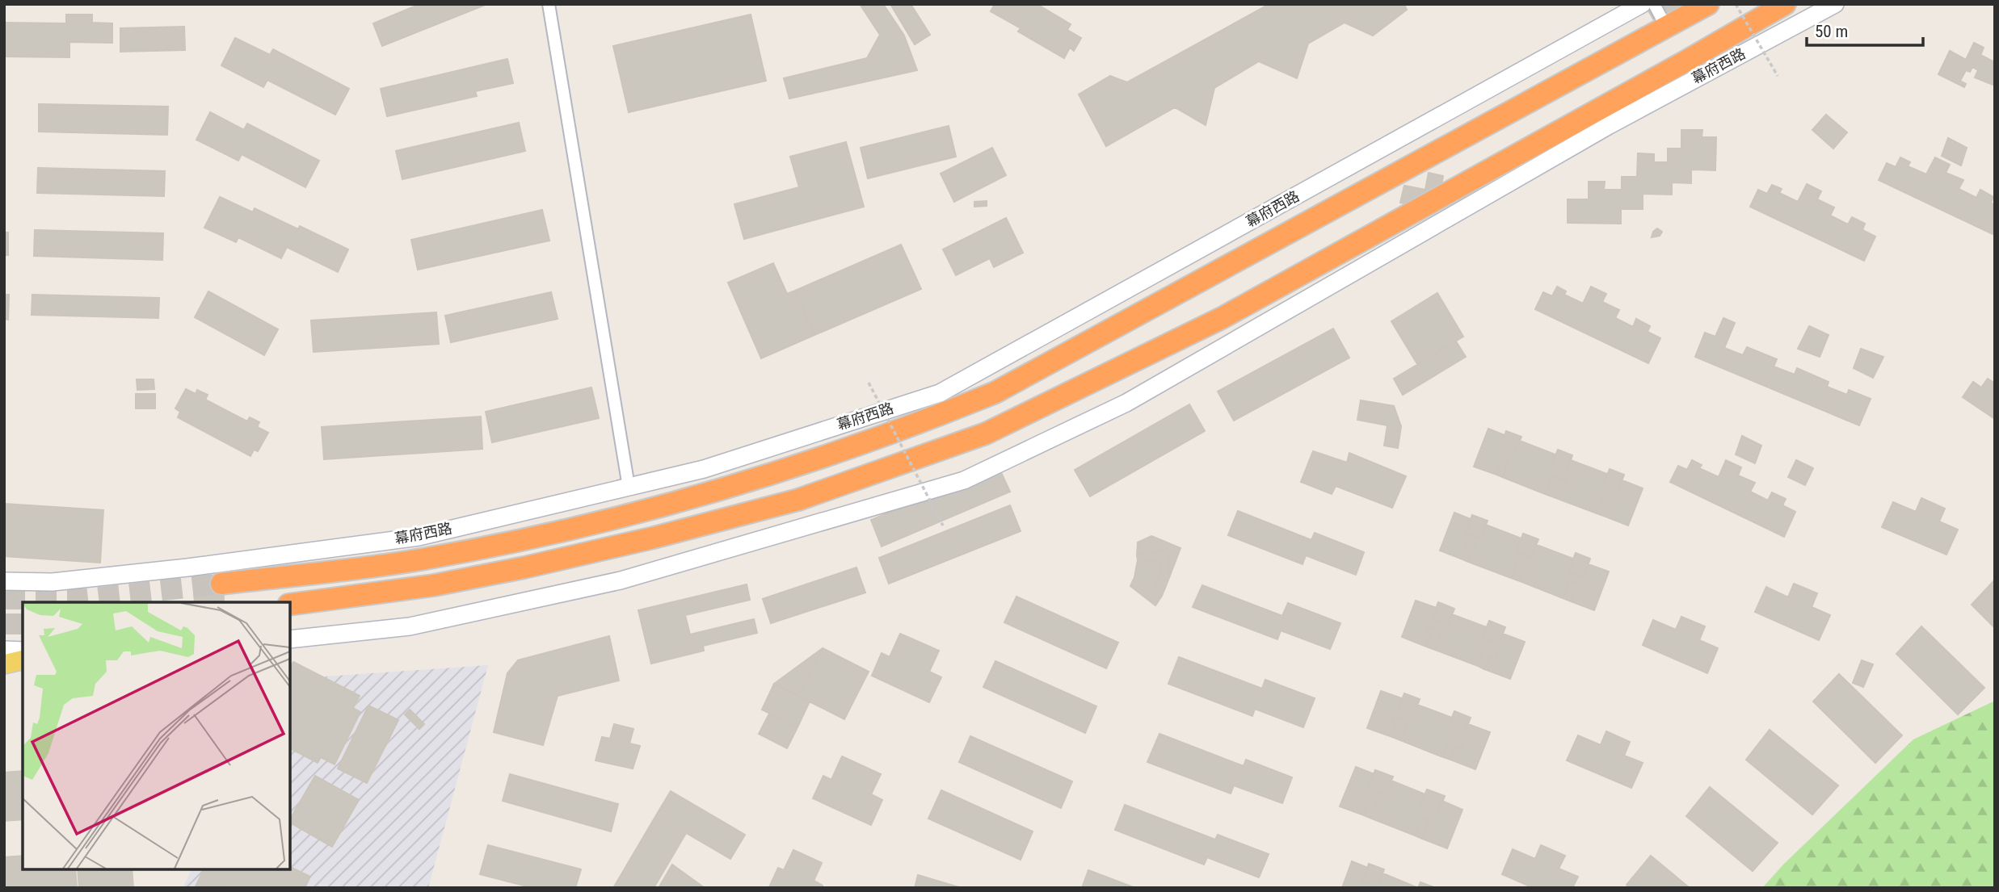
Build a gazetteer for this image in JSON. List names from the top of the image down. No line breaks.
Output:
{"streets":{"highway":["幕府西路"]},"scale_bar":"50 m"}
